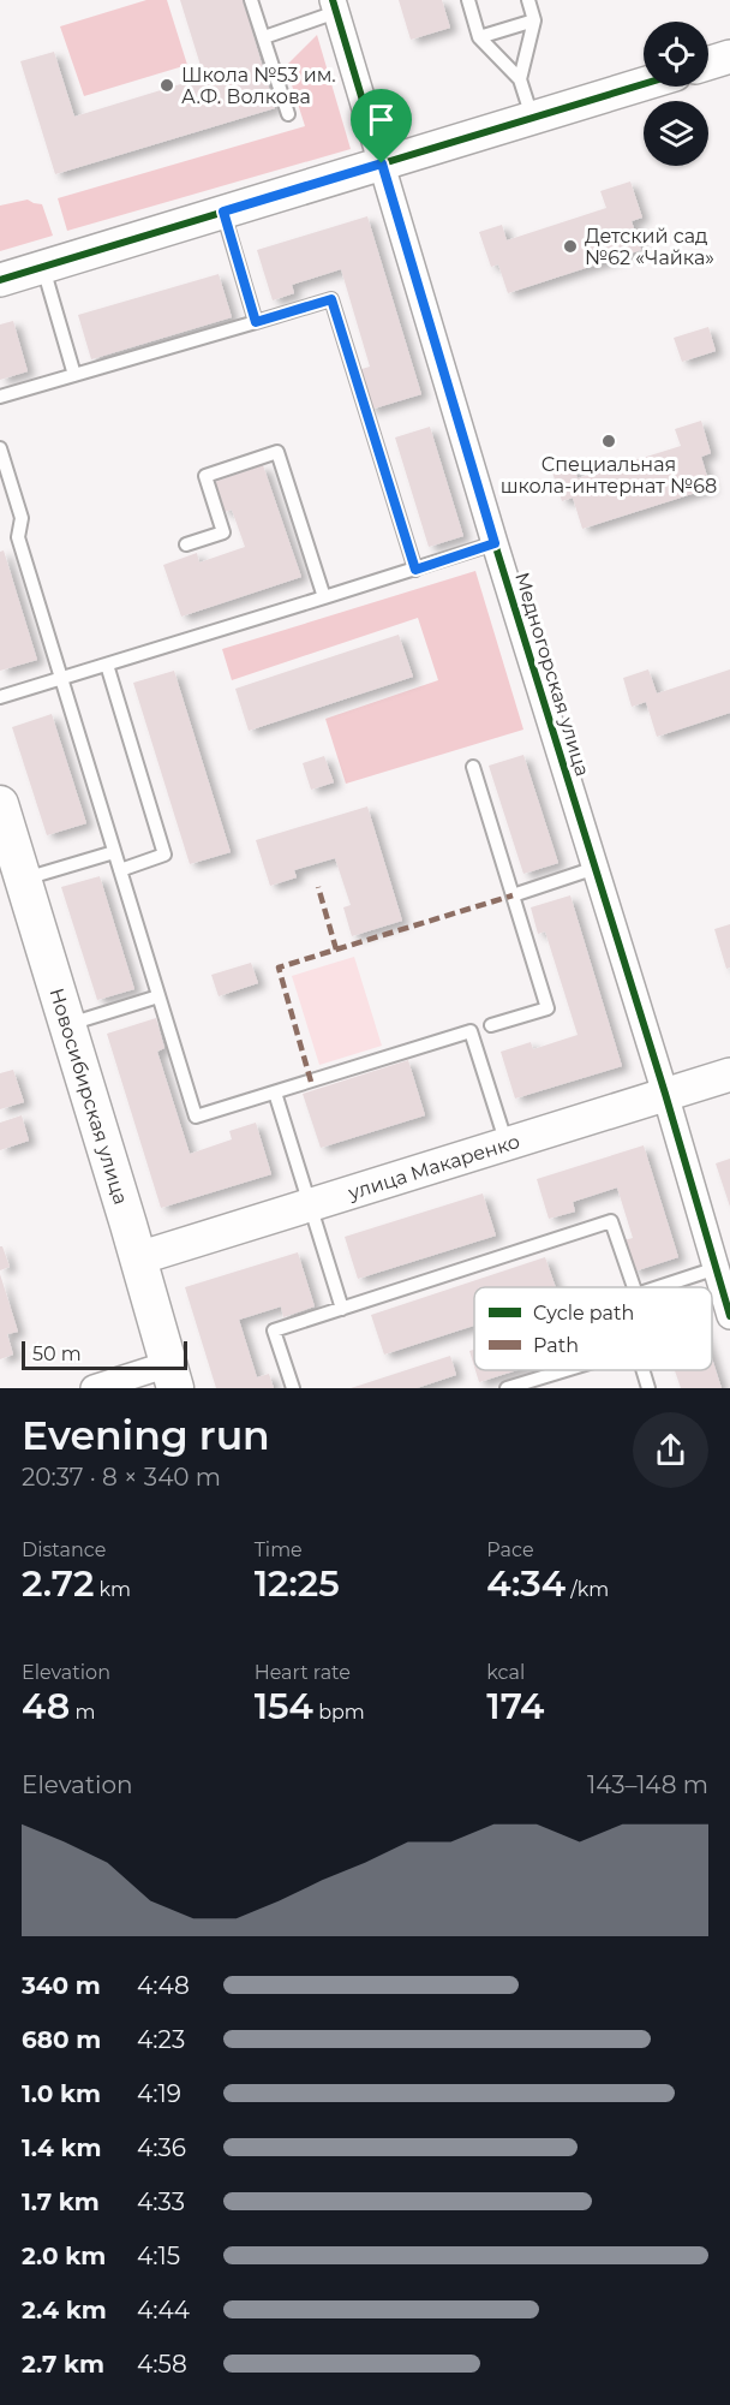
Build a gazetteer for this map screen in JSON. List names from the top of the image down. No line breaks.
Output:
{"streets":{"main road":["Новосибирская улица"],"street":["Медногорская улица","улица Макаренко"]},"crossings":[["Медногорская улица","улица Макаренко"],["Новосибирская улица","улица Макаренко"]],"places":["Школа №53 им. А.Ф. Волкова","Детский сад №62 «Чайка»","Специальная школа-интернат №68"],"legend":["Cycle path","Path"],"scale_bar":"50 m","page":{"scale":"50 m","heading":["Evening run","20:37 · 8 × 340 m"],"stats":[["Distance","2.72 km"],["Time","12:25"],["Pace","4:34 /km"],["Elevation","48 m"],["Heart rate","154 bpm"],["kcal","174"]],"chart":["Elevation","143–148 m"],"list":[{"name":"340 m","note":"4:48"},{"name":"680 m","note":"4:23"},{"name":"1.0 km","note":"4:19"},{"name":"1.4 km","note":"4:36"},{"name":"1.7 km","note":"4:33"},{"name":"2.0 km","note":"4:15"},{"name":"2.4 km","note":"4:44"},{"name":"2.7 km","note":"4:58"}]}}
